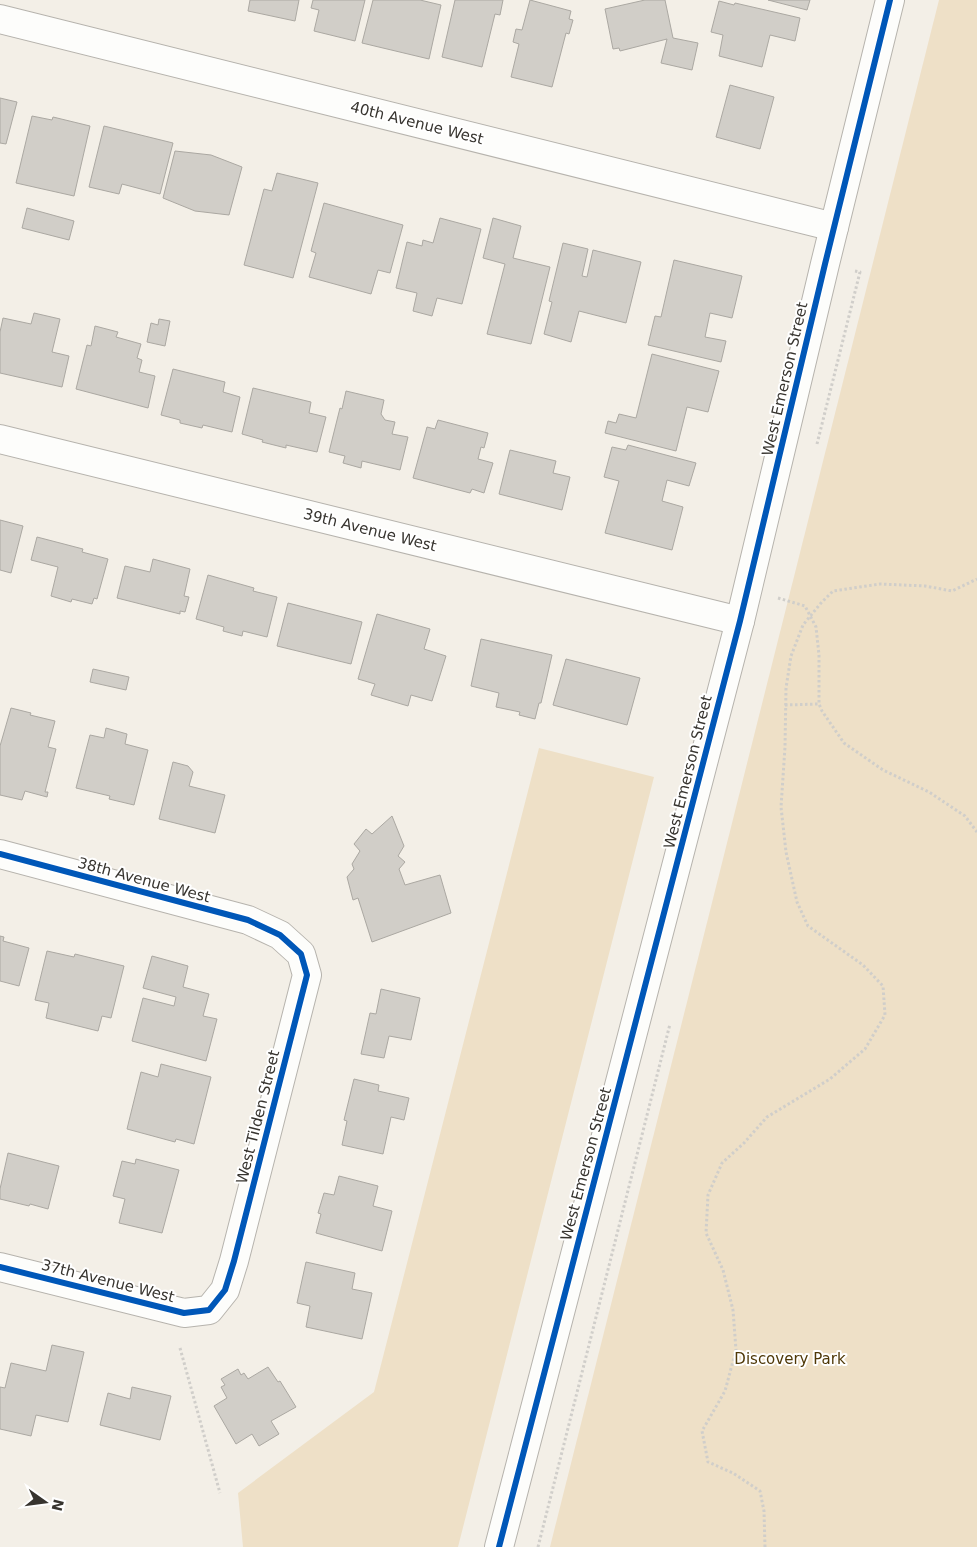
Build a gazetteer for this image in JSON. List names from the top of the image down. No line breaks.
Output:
{"streets":{"street":["40th Avenue West","West Emerson Street","39th Avenue West","38th Avenue West","West Tilden Street","37th Avenue West"]},"crossings":[["40th Avenue West","West Emerson Street"],["West Emerson Street","39th Avenue West"],["38th Avenue West","West Tilden Street"],["West Tilden Street","37th Avenue West"]],"parks":["Discovery Park"],"north":"right"}
